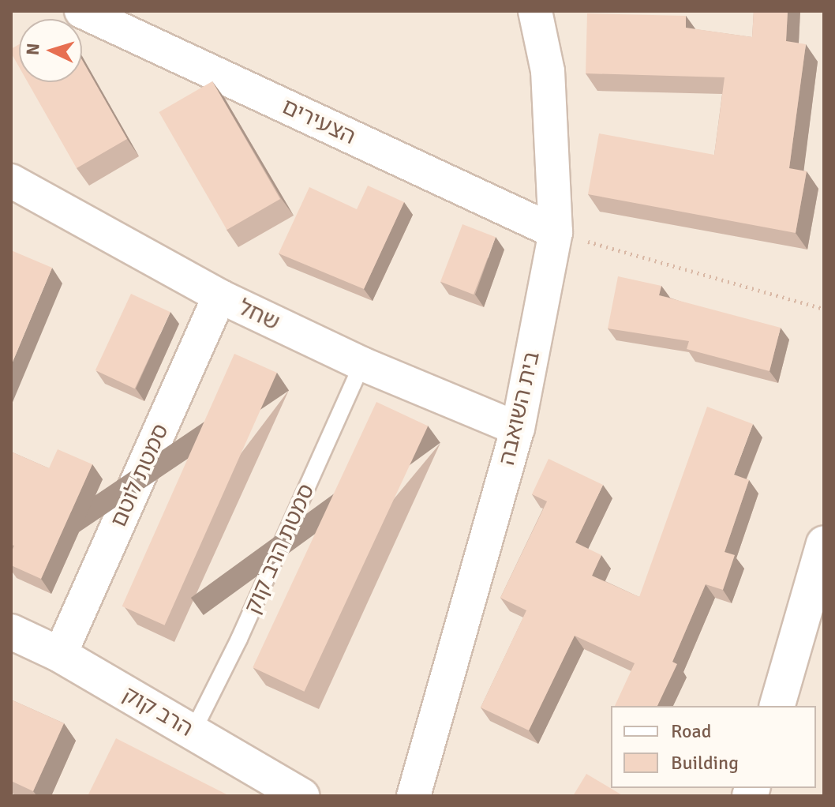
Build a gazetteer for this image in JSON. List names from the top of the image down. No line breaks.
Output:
{"streets":{"street":["הצעירים","שחל","בית השואבה","סמטת לוטם","הרב קוק"],"lane":["סמטת הרב קוק"]},"crossings":[["הצעירים","בית השואבה"],["שחל","בית השואבה"],["שחל","סמטת לוטם"],["שחל","סמטת הרב קוק"],["סמטת לוטם","הרב קוק"],["סמטת הרב קוק","הרב קוק"]],"legend":["Road","Building"],"north":"left"}
